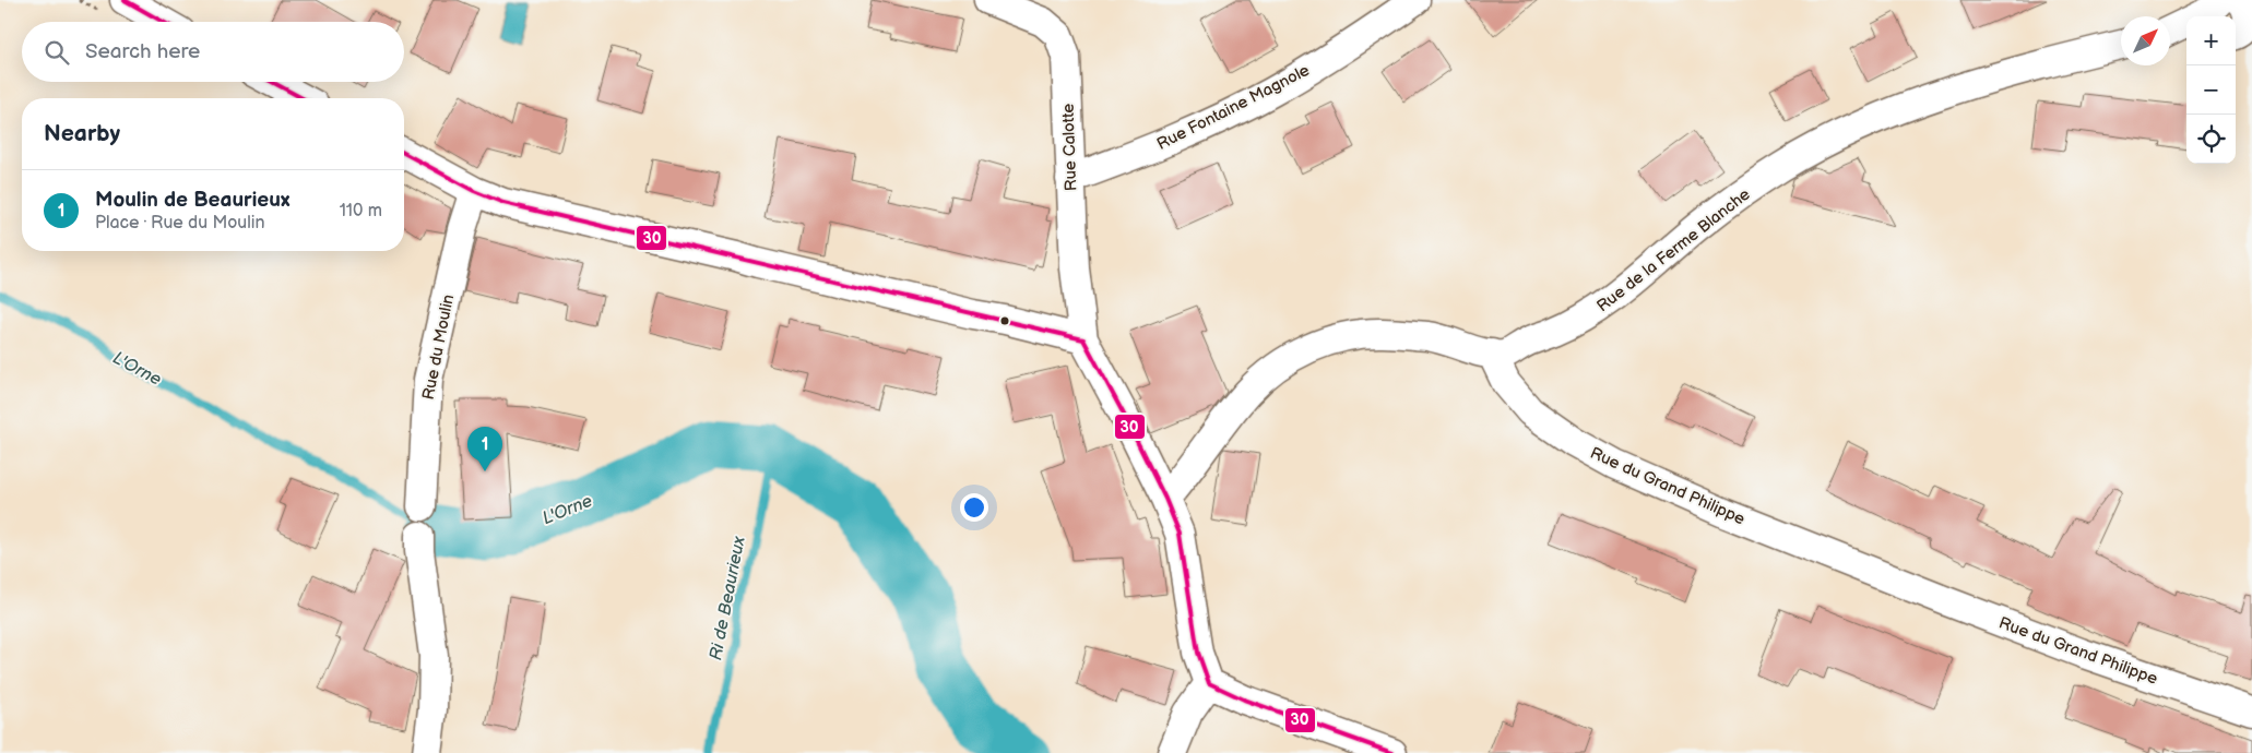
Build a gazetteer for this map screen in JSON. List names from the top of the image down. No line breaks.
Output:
{"streets":{"street":["Rue Fontaine Magnole","Rue Calotte","Rue de la Ferme Blanche","Rue du Moulin","Rue du Grand Philippe"]},"crossings":[["Rue Fontaine Magnole","Rue Calotte"],["Rue de la Ferme Blanche","Rue du Grand Philippe"]],"water":["L'Orne","Ri de Beaurieux"],"lines":["transit line 30"],"north":"top right","page":{"map_buttons":["+","−"],"search":"Search here","heading":"Nearby","list":[{"mark":"1","name":"Moulin de Beaurieux","note":"Place · Rue du Moulin","value":"110 m"}],"pins":"1"}}
